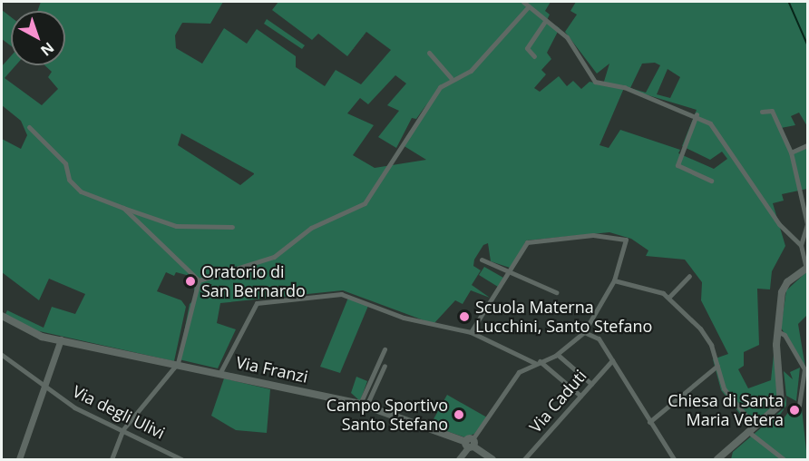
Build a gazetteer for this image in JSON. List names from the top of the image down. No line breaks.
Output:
{"streets":{"main road":["Via Franzi"],"street":["Via Caduti","Via degli Ulivi"]},"places":["Oratorio di San Bernardo","Scuola Materna Lucchini, Santo Stefano","Chiesa di Santa Maria Vetera","Campo Sportivo Santo Stefano"],"north":"bottom right"}
